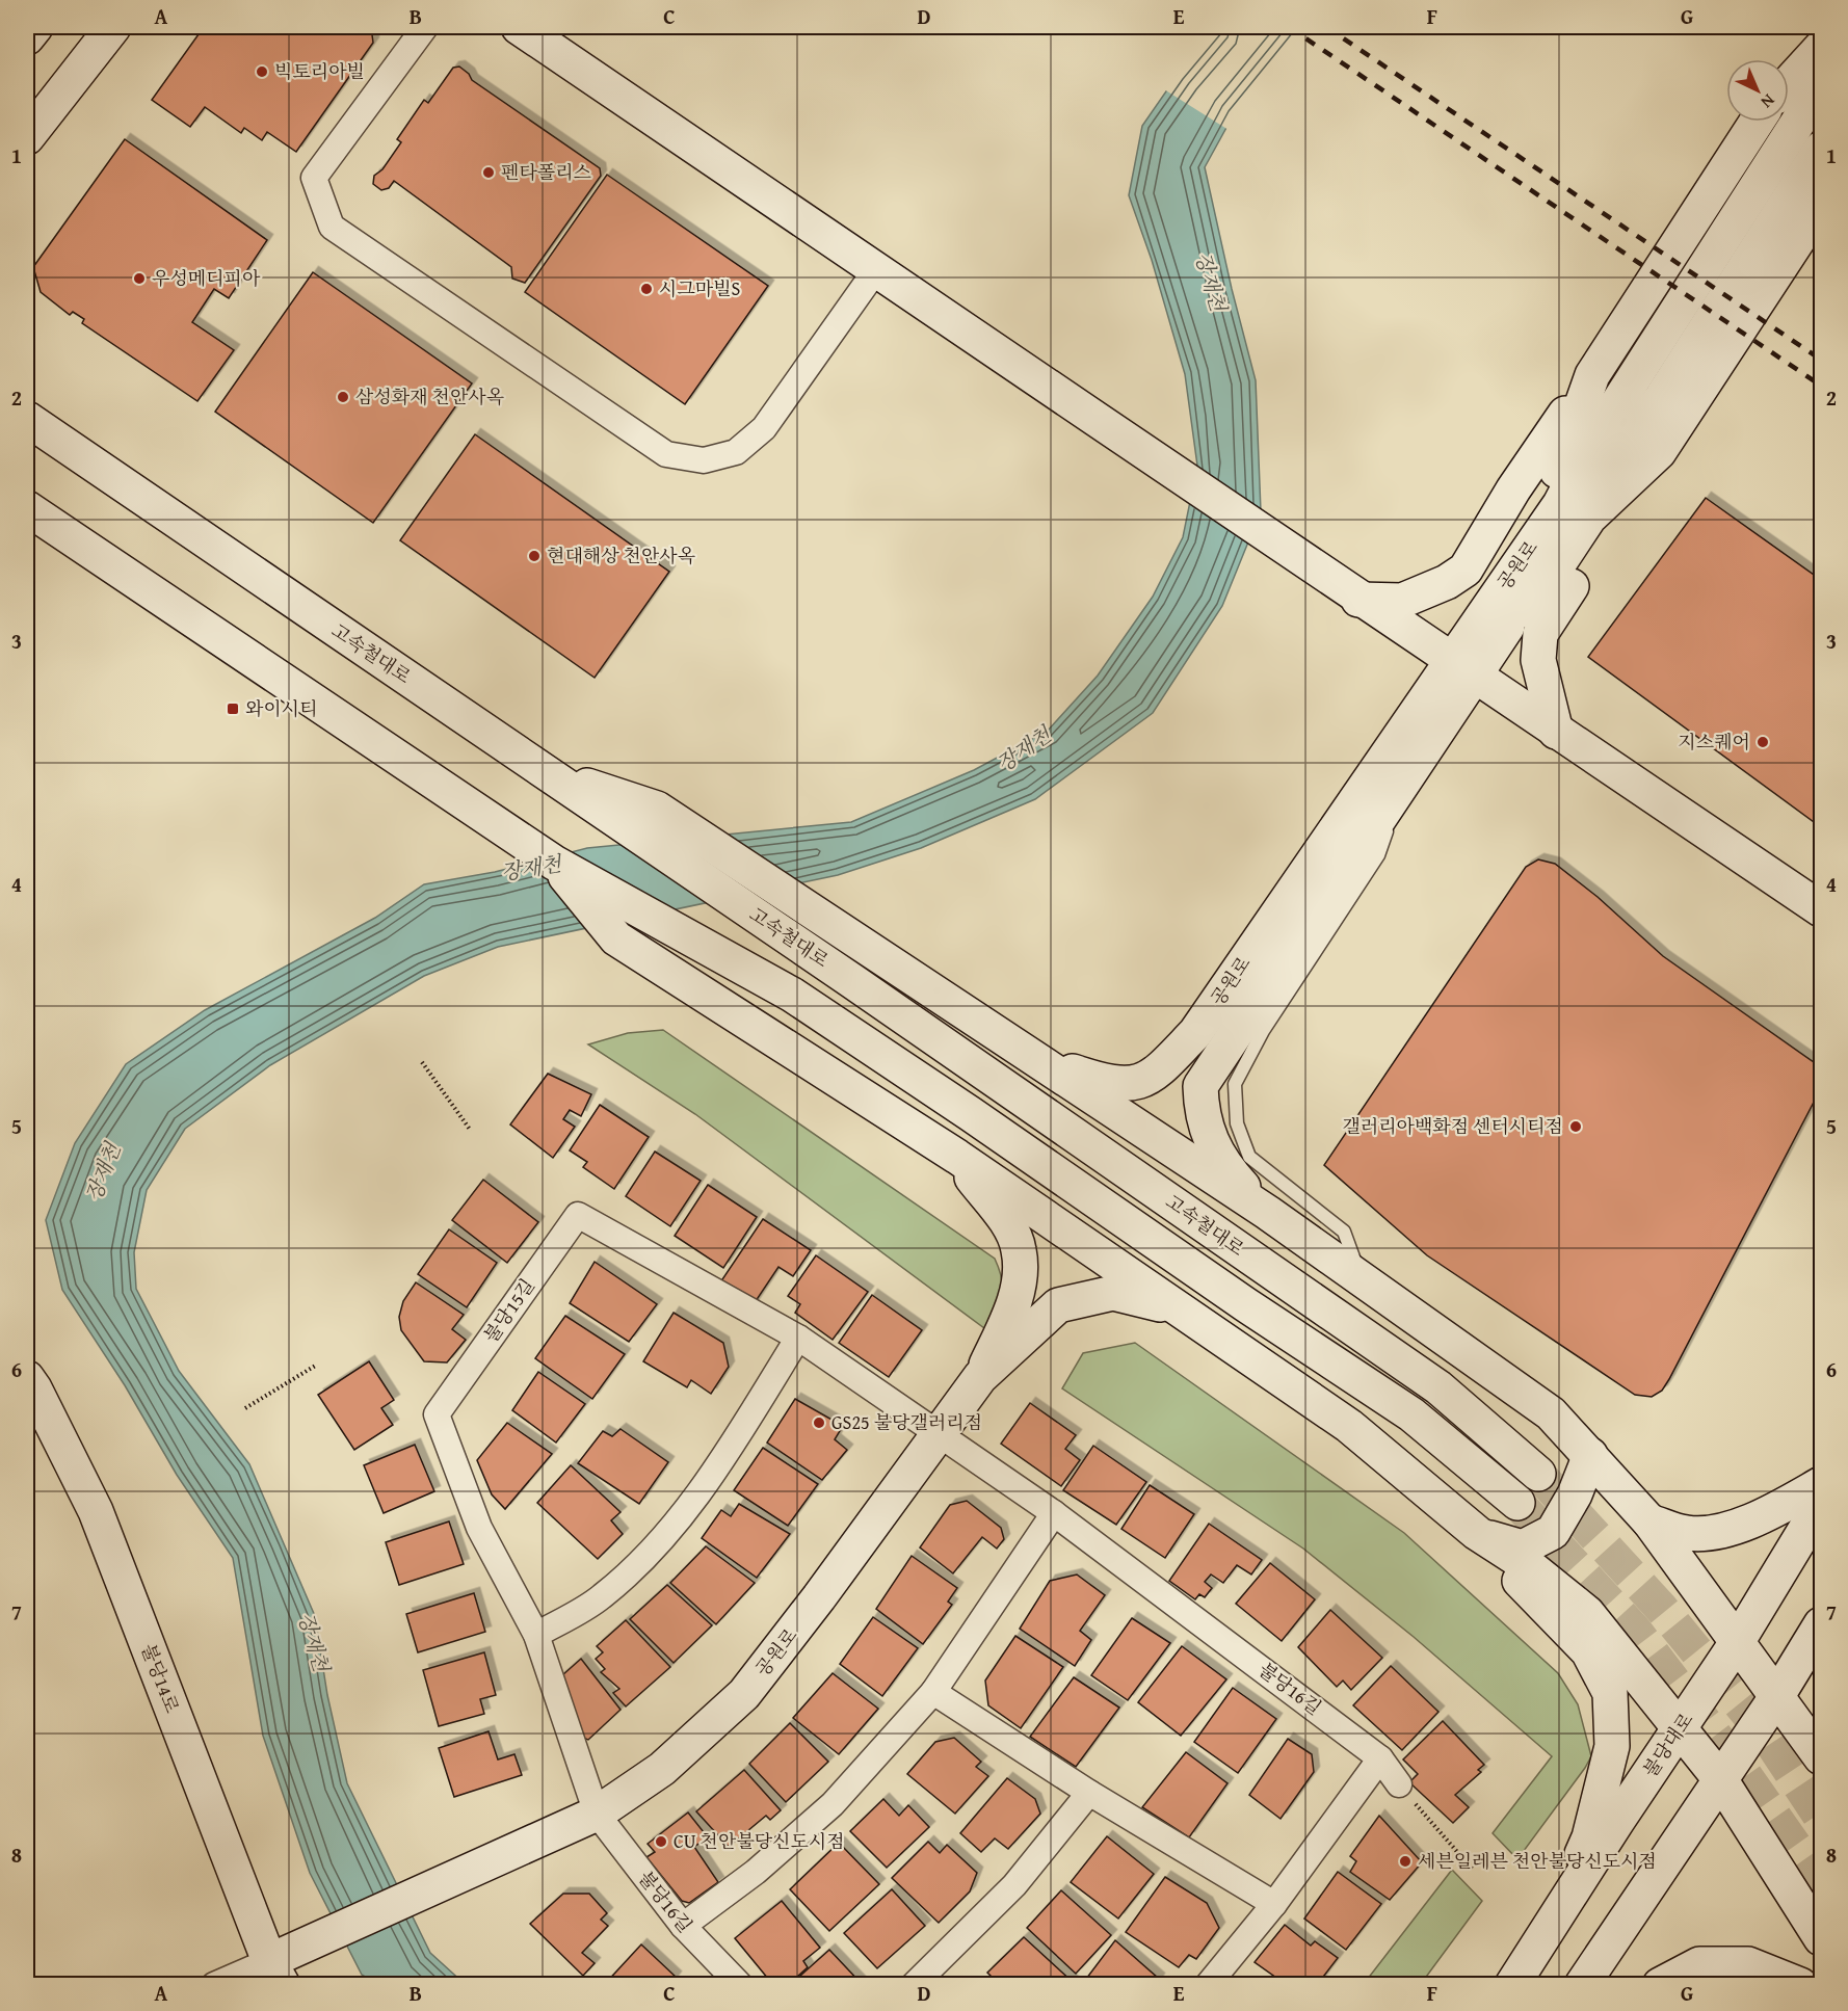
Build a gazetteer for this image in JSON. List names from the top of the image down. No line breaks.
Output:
{"streets":{"main road":["공원로","고속철대로","불당14로","불당대로"],"street":["불당15길","불당16길"]},"crossings":[["공원로","불당15길"],["공원로","불당14로"],["공원로","불당16길"],["불당15길","불당16길"]],"water":["장재천"],"places":{"other":["빅토리아빌","펜타폴리스","우성메디피아","시그마빌S","삼성화재 천안사옥","현대해상 천안사옥","지스퀘어","갤러리아백화점 센터시티점","GS25 불당갤러리점","CU 천안불당신도시점","세븐일레븐 천안불당신도시점"],"transit":["와이시티"]},"north":"bottom right","grid":{"columns":["A","B","C","D","E","F","G"],"rows":["1","2","3","4","5","6","7","8"]}}
